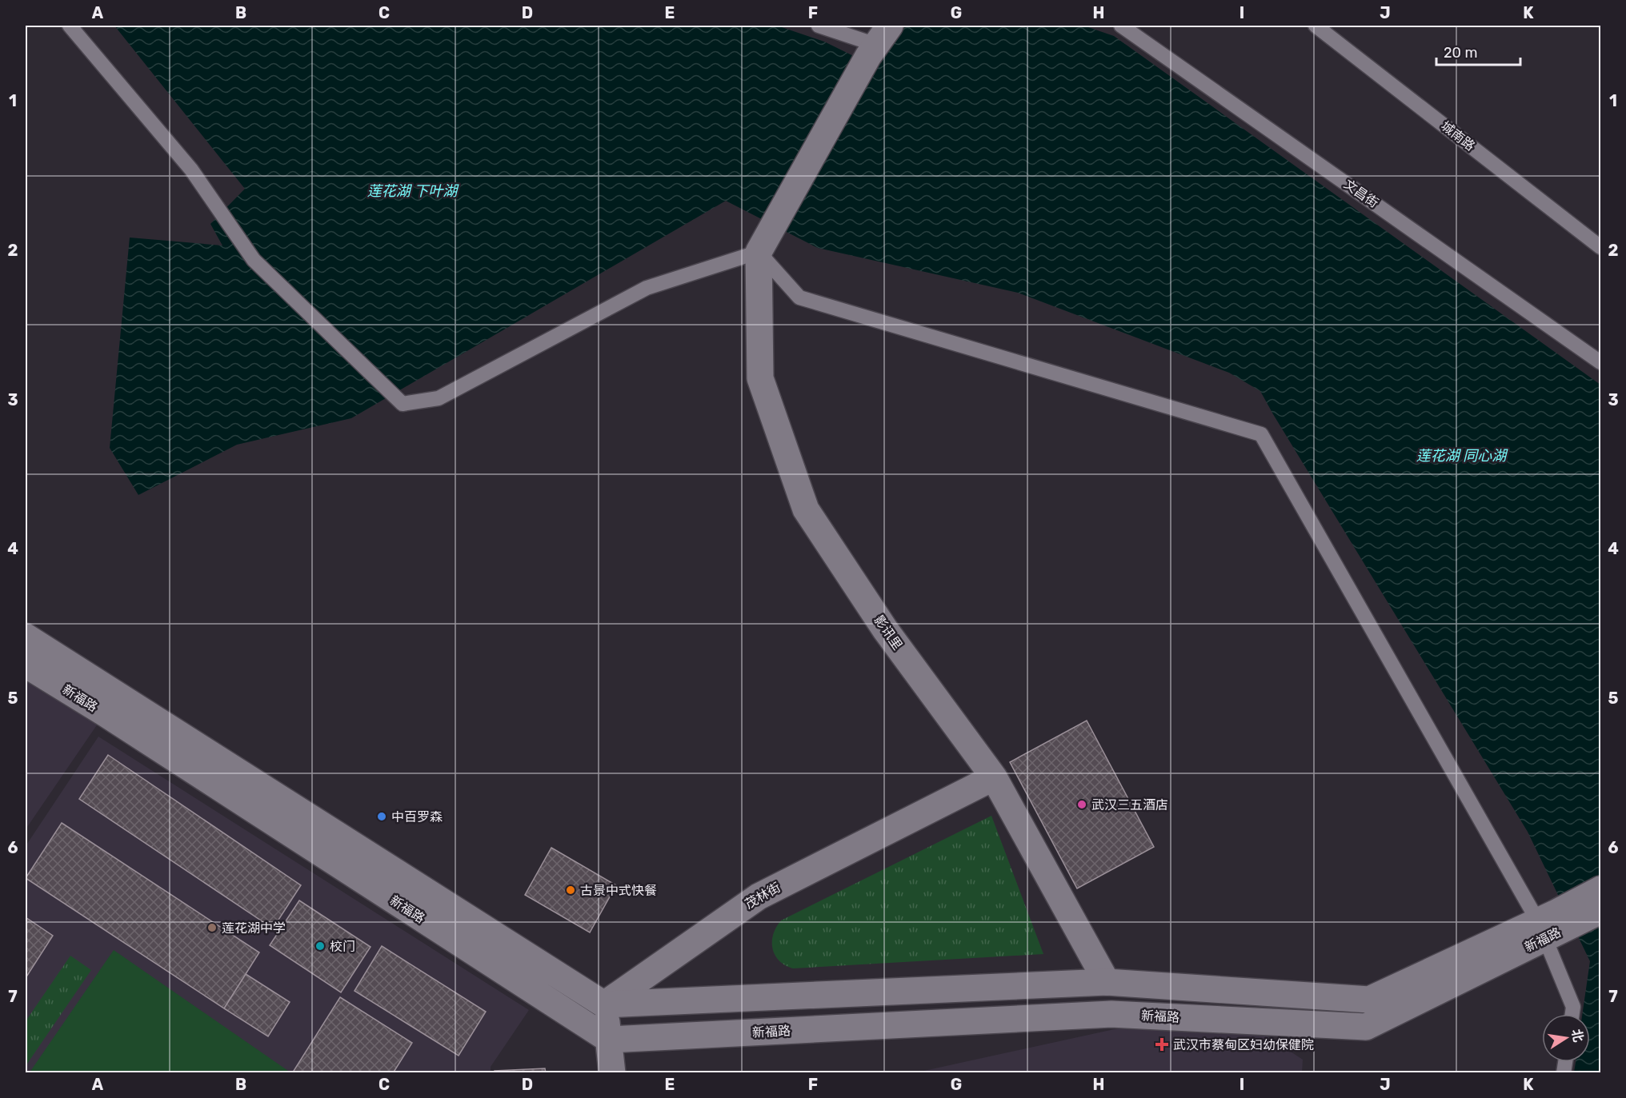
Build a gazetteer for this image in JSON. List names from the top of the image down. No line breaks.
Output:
{"streets":{"street":["影讯里","新福路","茂林街"],"lane":["城南路","文昌街"]},"crossings":[["影讯里","新福路"],["影讯里","茂林街"],["新福路","茂林街"]],"water":["莲花湖 下叶湖","莲花湖 同心湖"],"places":{"other":["武汉三五酒店","中百罗森","古景中式快餐","莲花湖中学","校门"],"health":["武汉市蔡甸区妇幼保健院"]},"scale_bar":"20 m","north":"right","grid":{"columns":["A","B","C","D","E","F","G","H","I","J","K"],"rows":["1","2","3","4","5","6","7"]}}
